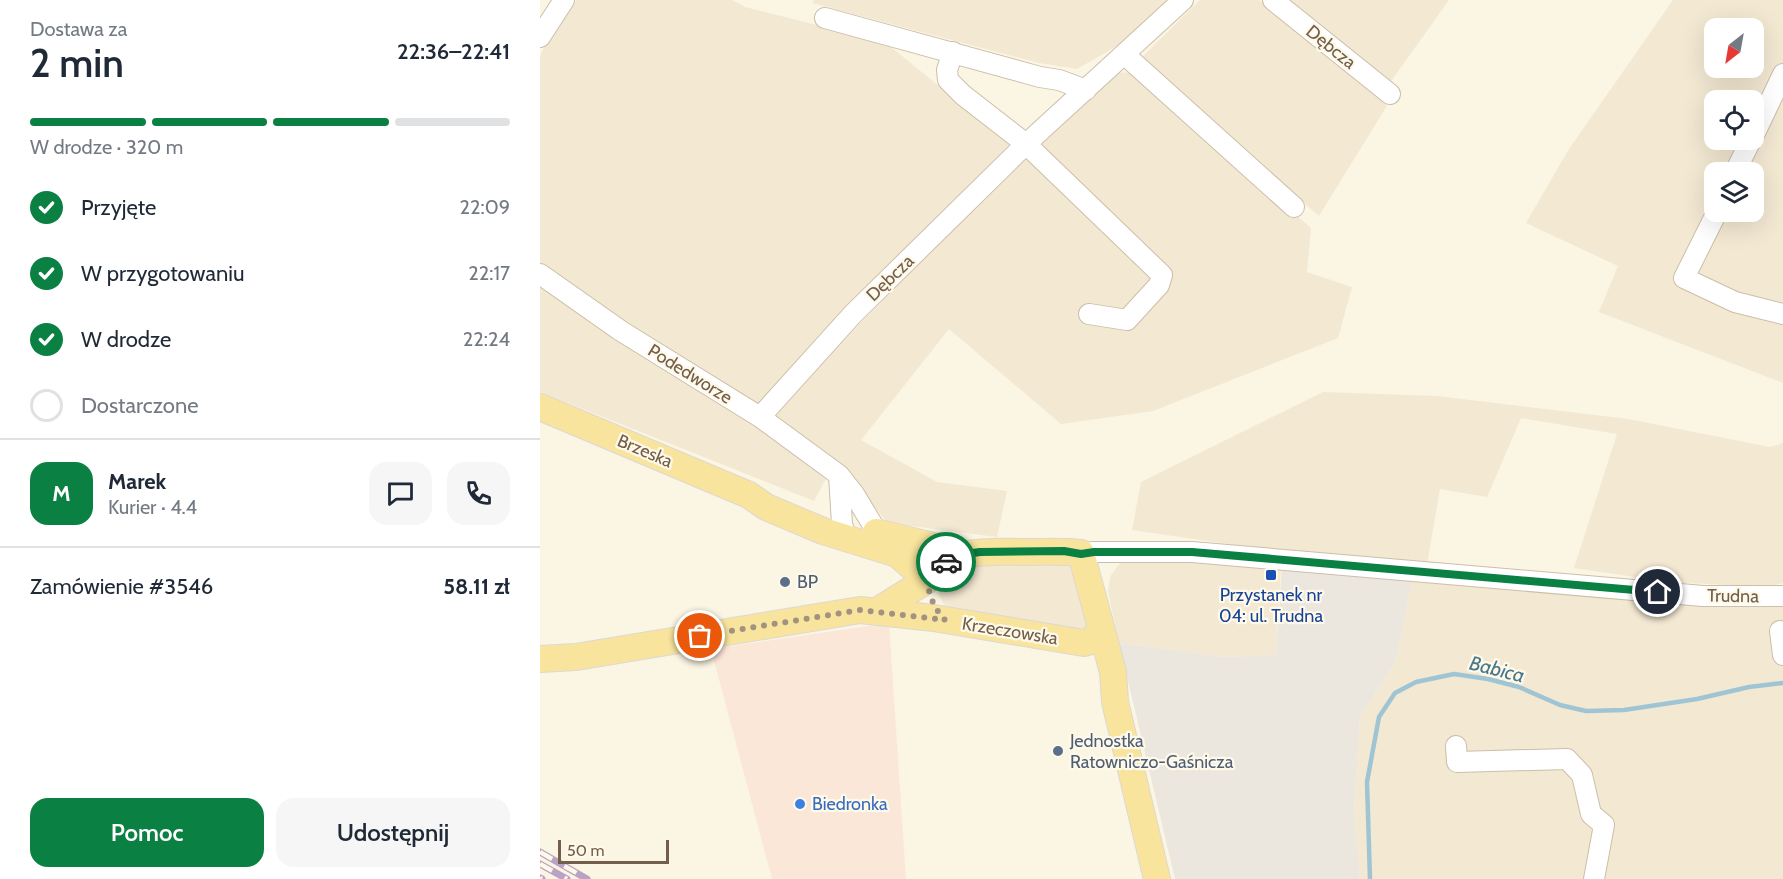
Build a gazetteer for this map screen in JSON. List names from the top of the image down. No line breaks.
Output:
{"streets":{"main road":["Brzeska","Trudna","Krzeczowska"],"street":["Dębcza","Podedworze"]},"crossings":[["Dębcza","Podedworze"],["Podedworze","Brzeska"],["Brzeska","Trudna"],["Brzeska","Krzeczowska"],["Trudna","Krzeczowska"]],"water":["Babica"],"places":{"transit":["Przystanek nr 04: ul. Trudna"],"other":["BP","Jednostka Ratowniczo-Gaśnicza","Biedronka"]},"scale_bar":"50 m","north":"bottom left","page":{"heading":["2 min","Dostawa za","22:36–22:41"],"panel":["Marek","Kurier · 4.4","Zamówienie #3546","58.11 zł"],"bar":"W drodze · 320 m","list":[["Przyjęte","22:09"],["W przygotowaniu","22:17"],["W drodze","22:24"],"Dostarczone"],"round":"M","buttons":["Pomoc","Udostępnij"],"scale":"50 m"}}
